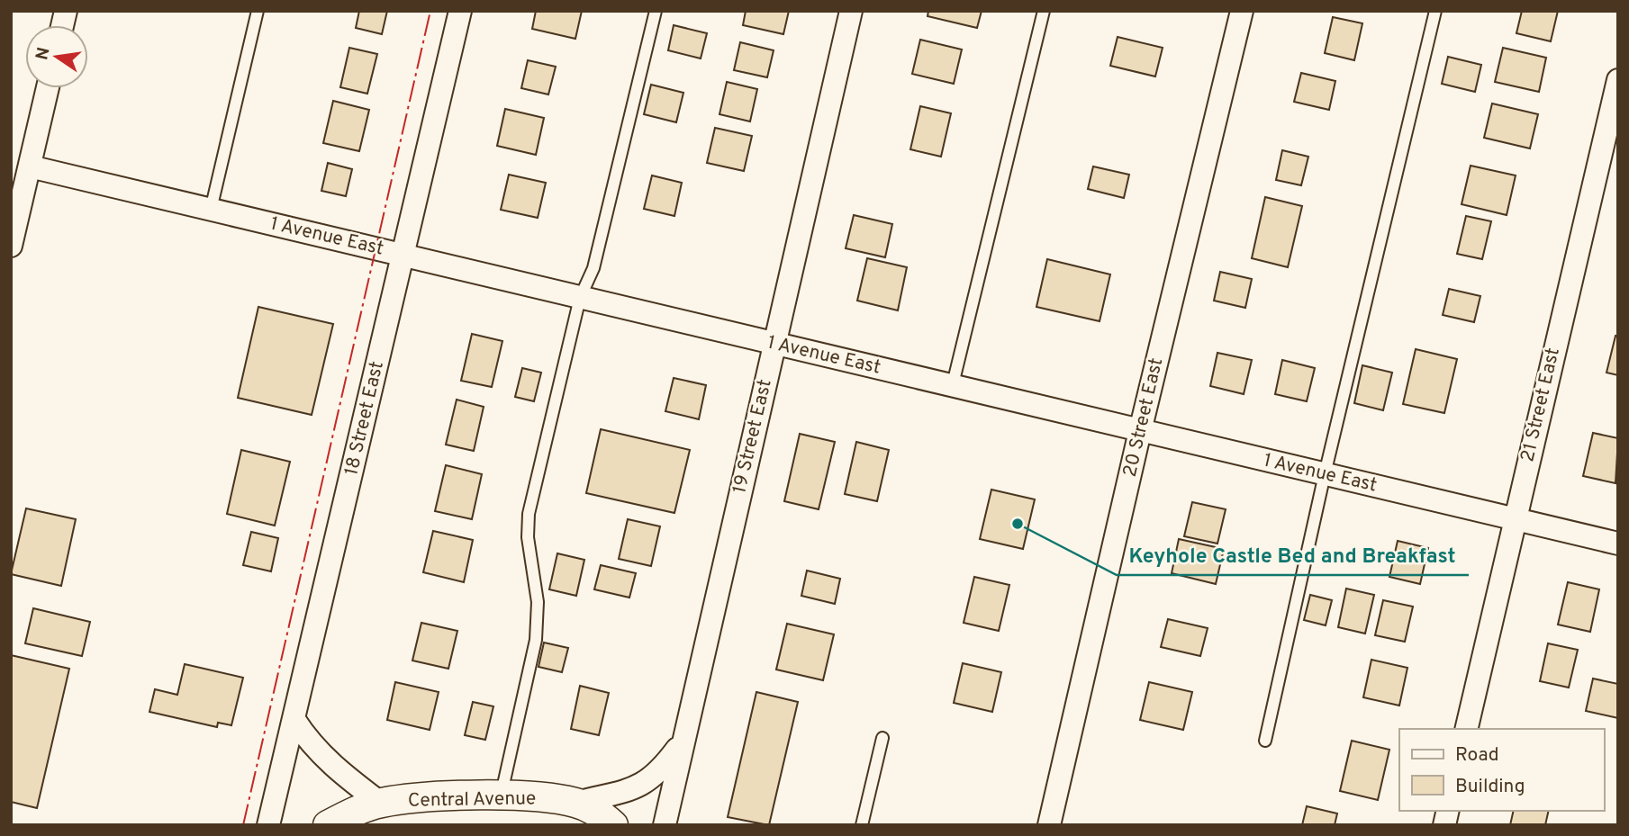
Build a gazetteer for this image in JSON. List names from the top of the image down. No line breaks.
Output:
{"streets":{"street":["1 Avenue East","21 Street East","20 Street East","18 Street East","19 Street East","Central Avenue"]},"crossings":[["1 Avenue East","21 Street East"],["1 Avenue East","20 Street East"],["1 Avenue East","18 Street East"],["1 Avenue East","19 Street East"]],"places":["Keyhole Castle Bed and Breakfast"],"legend":["Road","Building"],"north":"left"}
